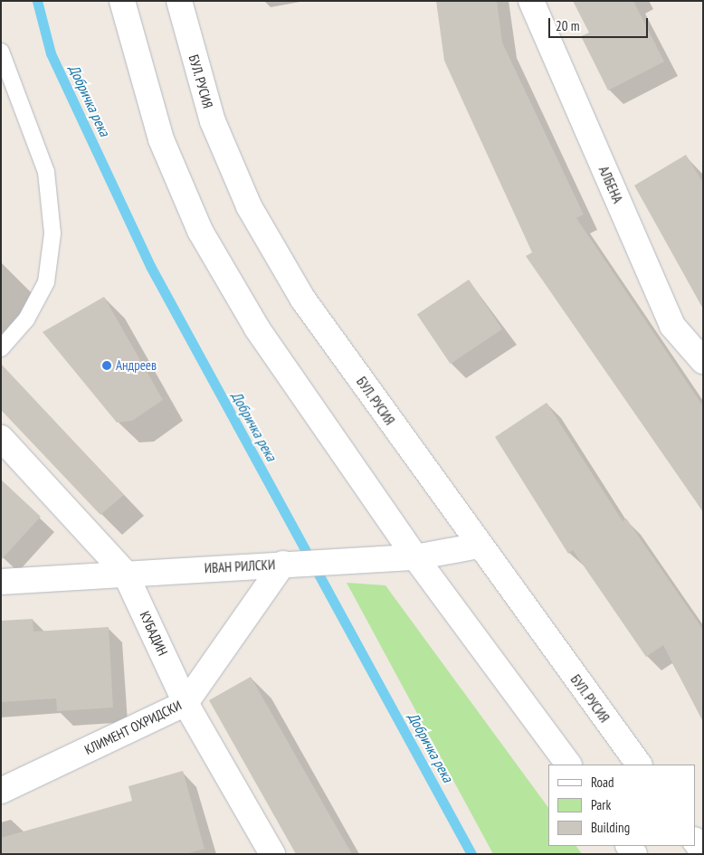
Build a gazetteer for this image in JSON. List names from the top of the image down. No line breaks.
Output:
{"streets":{"main road":["БУЛ. РУСИЯ","АЛБЕНА","ИВАН РИЛСКИ","КУБАДИН","КЛИМЕНТ ОХРИДСКИ"]},"crossings":[["БУЛ. РУСИЯ","ИВАН РИЛСКИ"],["ИВАН РИЛСКИ","КУБАДИН"],["ИВАН РИЛСКИ","КЛИМЕНТ ОХРИДСКИ"],["КУБАДИН","КЛИМЕНТ ОХРИДСКИ"]],"water":["Добричка река"],"places":["Андреев"],"legend":["Road","Park","Building"],"scale_bar":"20 m"}
